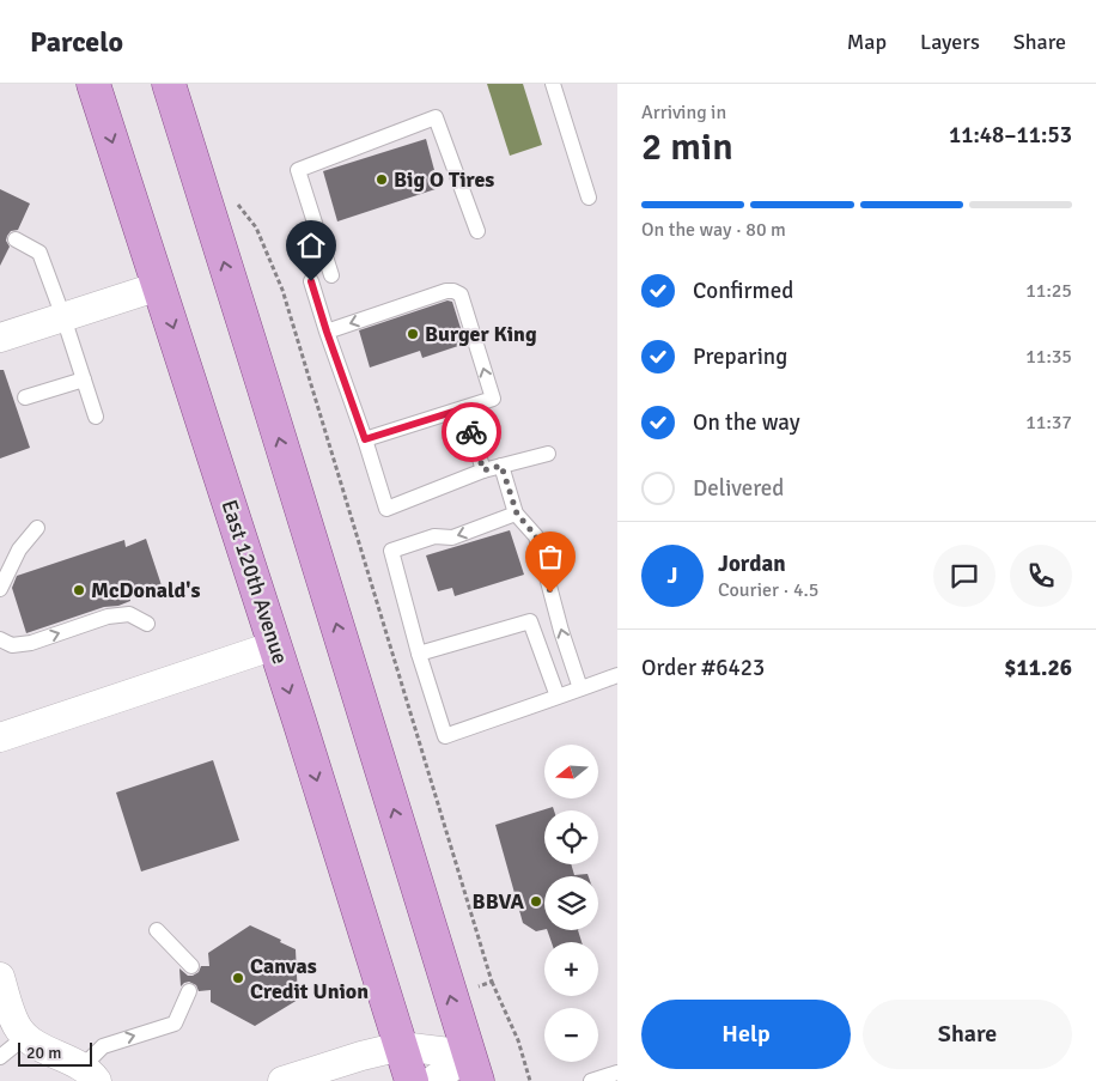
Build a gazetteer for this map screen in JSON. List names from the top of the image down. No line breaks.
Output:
{"streets":{"main road":["East 120th Avenue"]},"places":["Big O Tires","Burger King","McDonald's","BBVA","Canvas Credit Union"],"scale_bar":"20 m","north":"left","page":{"header":"Parcelo","nav":["Map","Layers","Share"],"heading":["2 min","Arriving in","11:48–11:53"],"panel":["Jordan","Courier · 4.5","Order #6423","$11.26"],"bar":"On the way · 80 m","list":[["Confirmed","11:25"],["Preparing","11:35"],["On the way","11:37"],"Delivered"],"round":"J","map_buttons":["+","−"],"buttons":["Help","Share"],"scale":"20 m"}}
